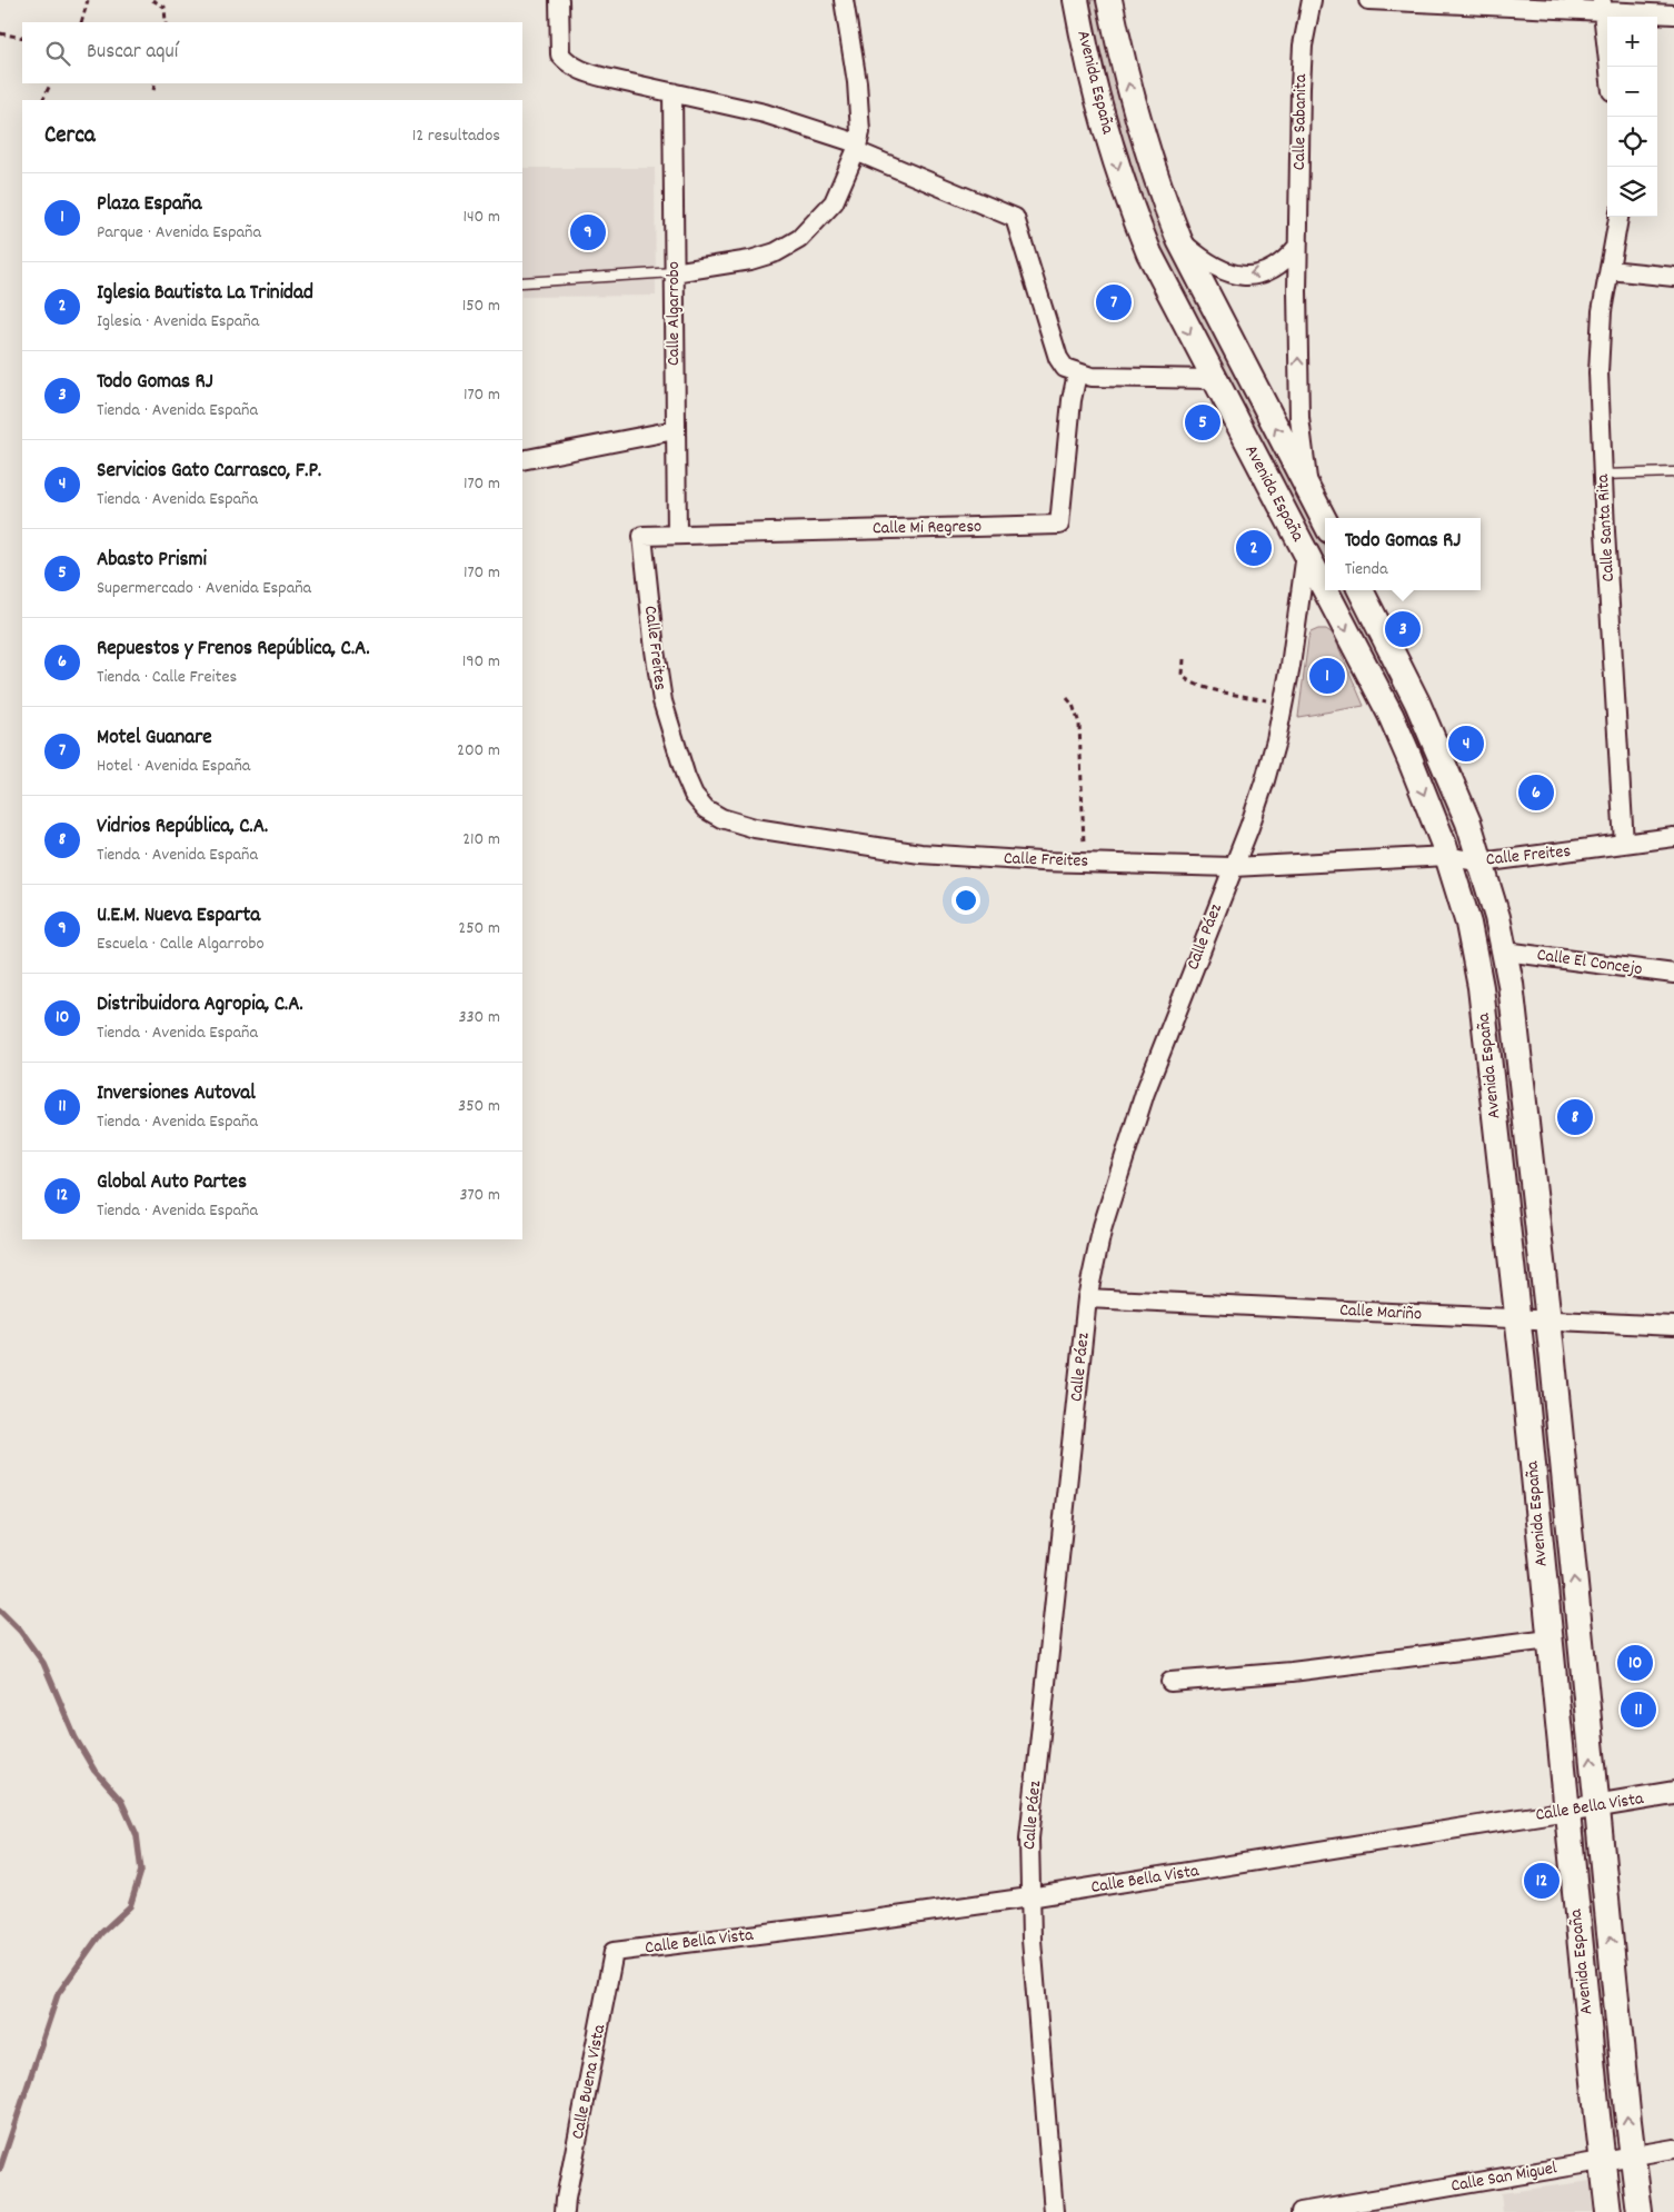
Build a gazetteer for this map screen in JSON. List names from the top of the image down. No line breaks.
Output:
{"streets":{"main road":["Avenida España"],"street":["Calle Sabanita","Calle Algarrobo","Calle Mi Regreso","Calle Santa Rita","Calle Freites","Calle Páez","Calle El Concejo","Calle Mariño","Calle Bella Vista","Calle Buena Vista","Calle San Miguel"]},"crossings":[["Avenida España","Calle Sabanita"],["Avenida España","Calle Freites"],["Avenida España","Calle Páez"],["Avenida España","Calle El Concejo"],["Avenida España","Calle Mariño"],["Avenida España","Calle Bella Vista"],["Avenida España","Calle San Miguel"],["Calle Algarrobo","Calle Mi Regreso"],["Calle Mi Regreso","Calle Freites"],["Calle Santa Rita","Calle Freites"],["Calle Freites","Calle Páez"],["Calle Páez","Calle Mariño"],["Calle Páez","Calle Bella Vista"],["Calle Bella Vista","Calle Buena Vista"]],"one_way":["Calle Sabanita"],"page":{"map_buttons":["+","−"],"search":"Buscar aquí","heading":["Cerca","12 resultados"],"list":[{"mark":"1","name":"Plaza España","note":"Parque · Avenida España","value":"140 m"},{"mark":"2","name":"Iglesia Bautista La Trinidad","note":"Iglesia · Avenida España","value":"150 m"},{"mark":"3","name":"Todo Gomas RJ","note":"Tienda · Avenida España","value":"170 m"},{"mark":"4","name":"Servicios Gato Carrasco, F.P.","note":"Tienda · Avenida España","value":"170 m"},{"mark":"5","name":"Abasto Prismi","note":"Supermercado · Avenida España","value":"170 m"},{"mark":"6","name":"Repuestos y Frenos República, C.A.","note":"Tienda · Calle Freites","value":"190 m"},{"mark":"7","name":"Motel Guanare","note":"Hotel · Avenida España","value":"200 m"},{"mark":"8","name":"Vidrios República, C.A.","note":"Tienda · Avenida España","value":"210 m"},{"mark":"9","name":"U.E.M. Nueva Esparta","note":"Escuela · Calle Algarrobo","value":"250 m"},{"mark":"10","name":"Distribuidora Agropia, C.A.","note":"Tienda · Avenida España","value":"330 m"},{"mark":"11","name":"Inversiones Autoval","note":"Tienda · Avenida España","value":"350 m"},{"mark":"12","name":"Global Auto Partes","note":"Tienda · Avenida España","value":"370 m"}],"pins":["9","7","5","2","3","1","4","6","8","10","11","12"],"popup":["Todo Gomas RJ","Tienda"]}}
